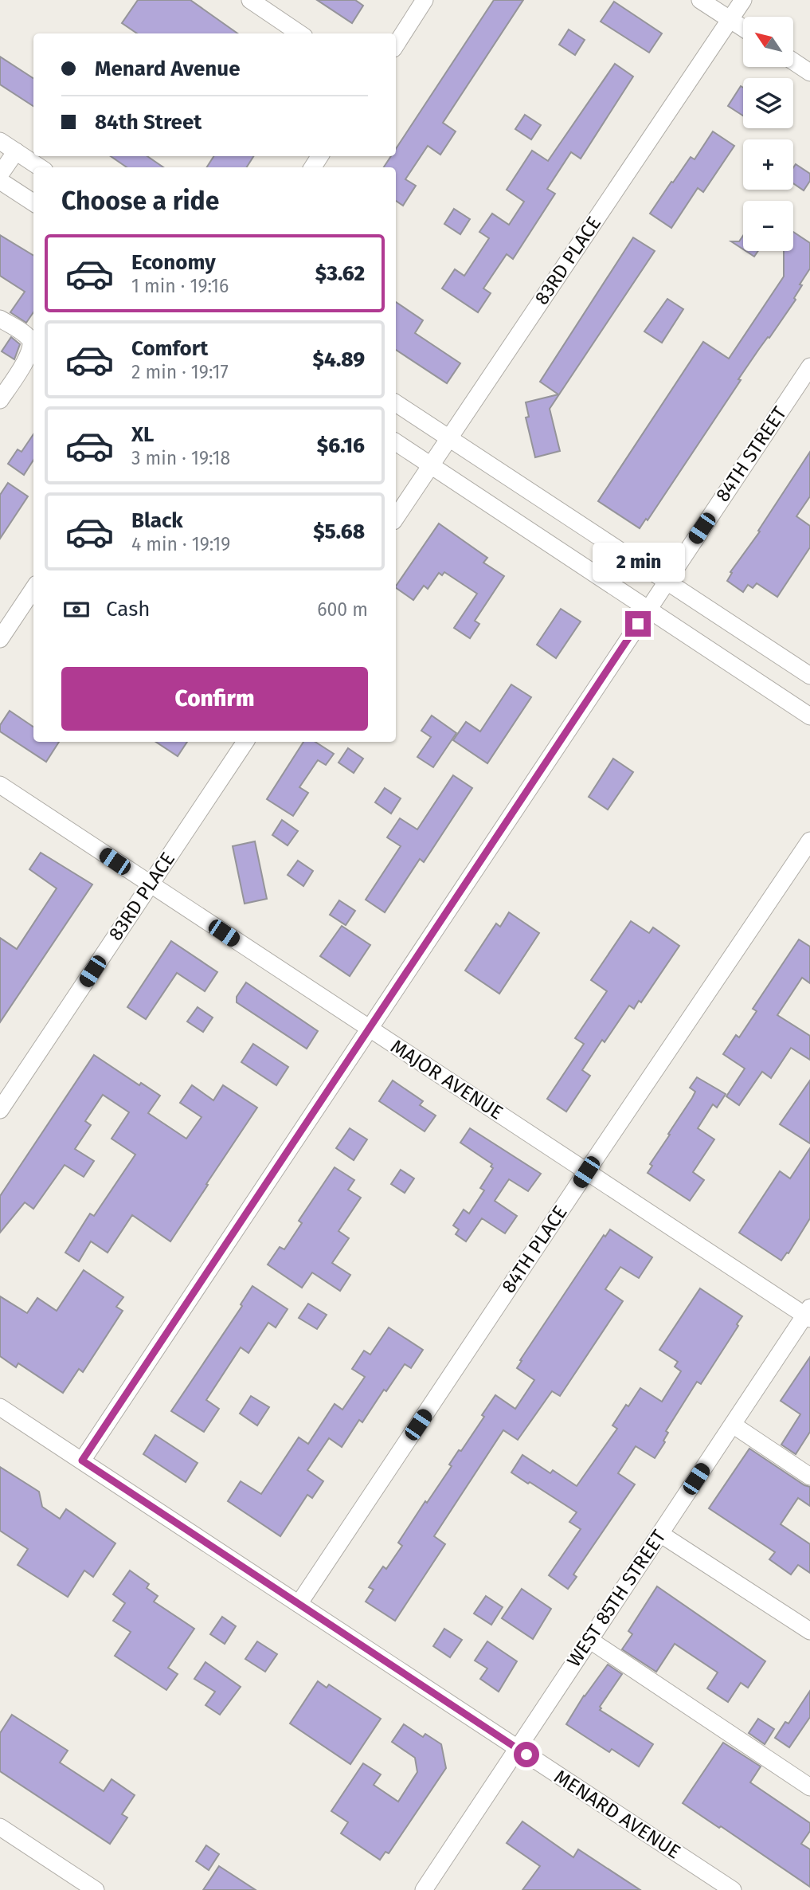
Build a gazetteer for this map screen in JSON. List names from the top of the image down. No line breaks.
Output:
{"streets":{"street":["83RD PLACE","84TH STREET","MAJOR AVENUE","84TH PLACE","WEST 85TH STREET","MENARD AVENUE"]},"crossings":[["83RD PLACE","MAJOR AVENUE"],["84TH STREET","MAJOR AVENUE"],["84TH STREET","MENARD AVENUE"],["MAJOR AVENUE","84TH PLACE"],["MAJOR AVENUE","WEST 85TH STREET"],["84TH PLACE","MENARD AVENUE"],["WEST 85TH STREET","MENARD AVENUE"]],"north":"top left","page":{"map_buttons":["+","−"],"banner":["Menard Avenue","84th Street"],"heading":"Choose a ride","list":[{"name":"Economy","note":"1 min · 19:16","value":"$3.62"},{"name":"Comfort","note":"2 min · 19:17","value":"$4.89"},{"name":"XL","note":"3 min · 19:18","value":"$6.16"},{"name":"Black","note":"4 min · 19:19","value":"$5.68"}],"bubble":"2 min","pay":["Cash","600 m"],"buttons":"Confirm"}}
